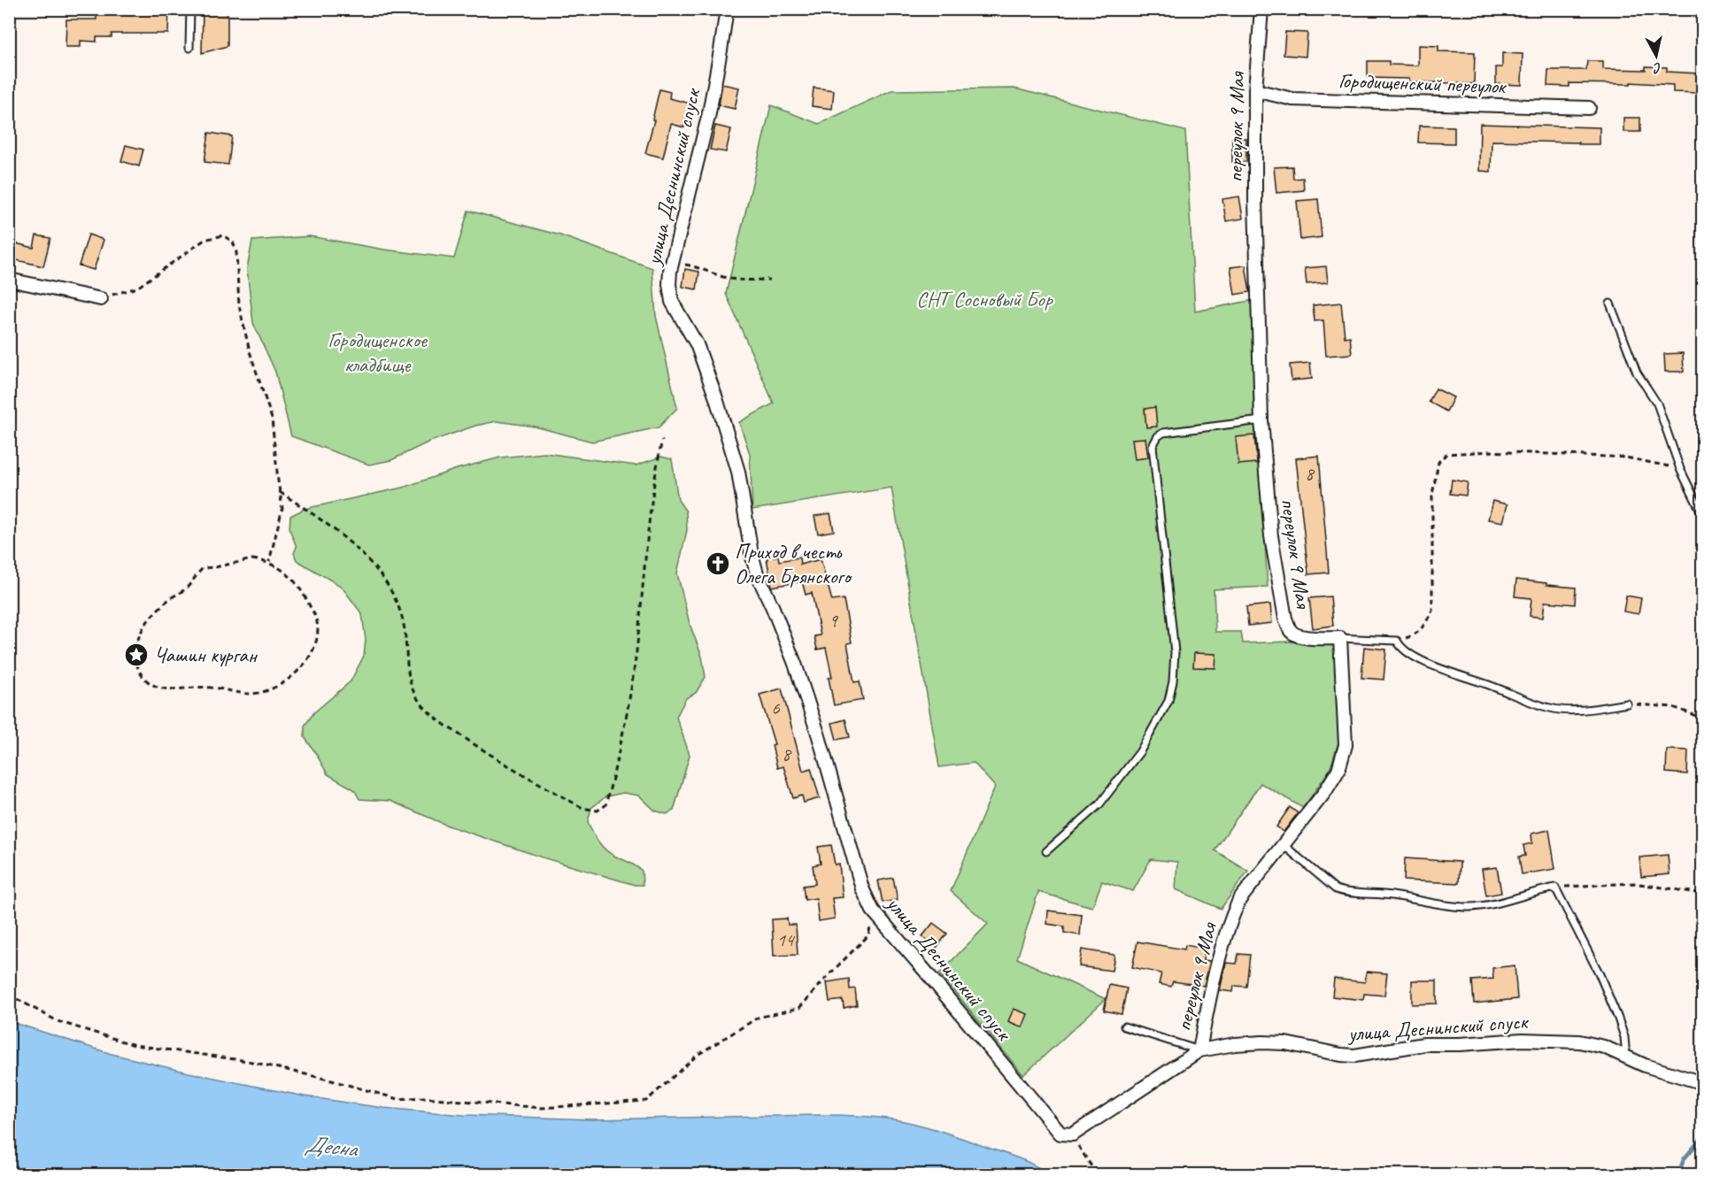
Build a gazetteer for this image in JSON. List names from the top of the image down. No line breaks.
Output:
{"streets":{"street":["Городищенский переулок","переулок 9 Мая","улица Деснинский спуск"]},"crossings":[["Городищенский переулок","переулок 9 Мая"],["переулок 9 Мая","улица Деснинский спуск"]],"water":["Десна"],"parks":["СНТ Сосновый Бор","Городищенское кладбище"],"places":{"church":["Приход в честь Олега Брянского"],"place":["Чашин курган"]},"house_numbers":["8","9","6","8","14"],"north":"bottom"}
